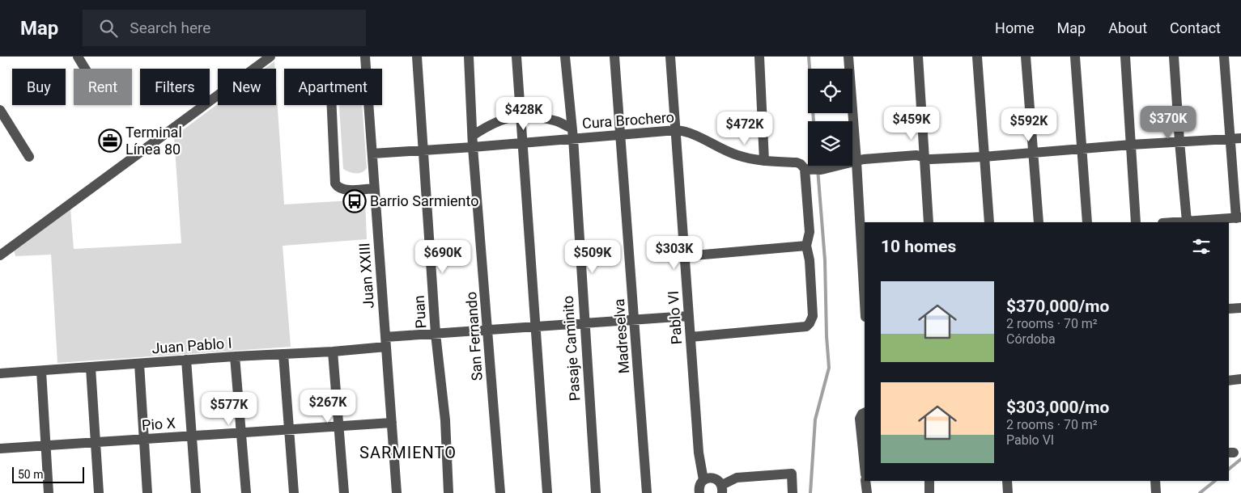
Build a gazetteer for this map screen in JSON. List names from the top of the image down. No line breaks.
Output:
{"streets":{"street":["Cura Brochero","Juan XXIII","Puan","Pablo VI","San Fernando","Madreselva","Juan Pablo I","Pasaje Caminito","Pio X"]},"crossings":[["Cura Brochero","Juan XXIII"],["Cura Brochero","Puan"],["Cura Brochero","Pablo VI"],["Cura Brochero","San Fernando"],["Cura Brochero","Madreselva"],["Cura Brochero","Pasaje Caminito"],["Juan XXIII","Juan Pablo I"],["Juan XXIII","Pio X"],["Puan","Juan Pablo I"],["Pablo VI","Juan Pablo I"],["San Fernando","Juan Pablo I"],["Madreselva","Juan Pablo I"],["Juan Pablo I","Pasaje Caminito"]],"districts":["SARMIENTO"],"places":{"office":["Terminal Línea 80"],"bus stop":["Barrio Sarmiento"]},"scale_bar":"50 m","page":{"header":"Map","search":"Search here","nav":["Home","Map","About","Contact"],"chip":["Buy","Rent","Filters","New","Apartment"],"price":["$428K","$370K","$459K","$592K","$472K","$303K","$690K","$509K","$267K","$577K"],"heading":"10 homes","list":[{"name":"$370,000/mo","note":"2 rooms · 70 m² · Córdoba"},{"name":"$303,000/mo","note":"2 rooms · 70 m² · Pablo VI"}],"scale":"50 m"}}
